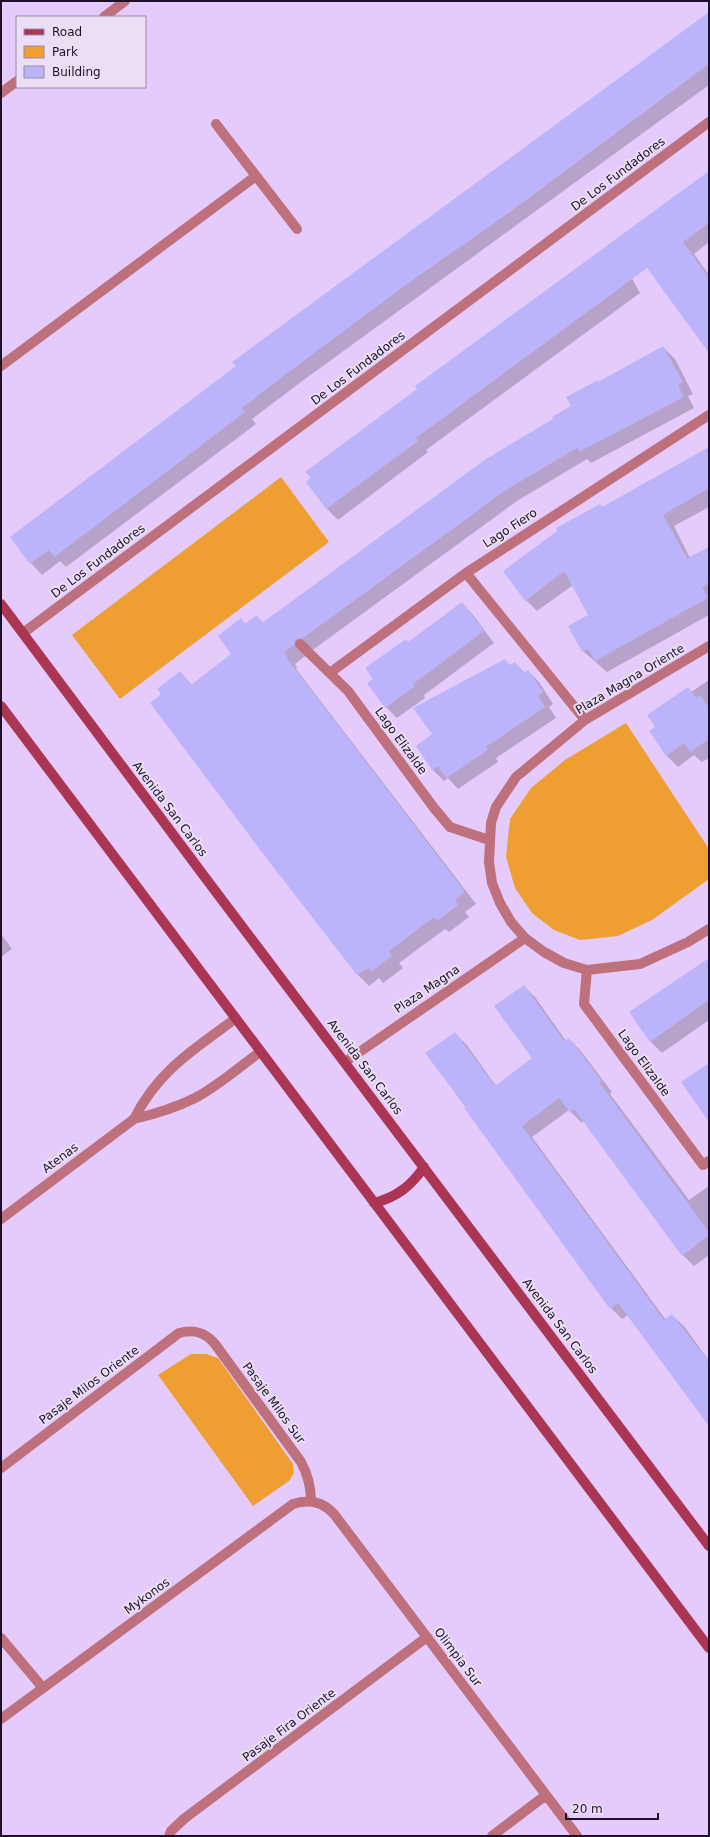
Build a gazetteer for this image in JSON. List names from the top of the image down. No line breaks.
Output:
{"streets":{"main road":["Avenida San Carlos"],"street":["De Los Fundadores","Lago Fiero","Plaza Magna Oriente","Lago Elizalde","Plaza Magna","Atenas","Pasaje Milos Oriente","Pasaje Milos Sur","Mykonos","Olimpia Sur","Pasaje Fira Oriente"]},"crossings":[["De Los Fundadores","Avenida San Carlos"],["Lago Fiero","Lago Elizalde"],["Plaza Magna Oriente","Lago Elizalde"],["Plaza Magna Oriente","Plaza Magna"],["Avenida San Carlos","Plaza Magna"],["Pasaje Milos Oriente","Pasaje Milos Sur"],["Pasaje Milos Sur","Mykonos"],["Pasaje Milos Sur","Olimpia Sur"],["Mykonos","Olimpia Sur"],["Olimpia Sur","Pasaje Fira Oriente"]],"legend":["Road","Park","Building"],"scale_bar":"20 m"}
